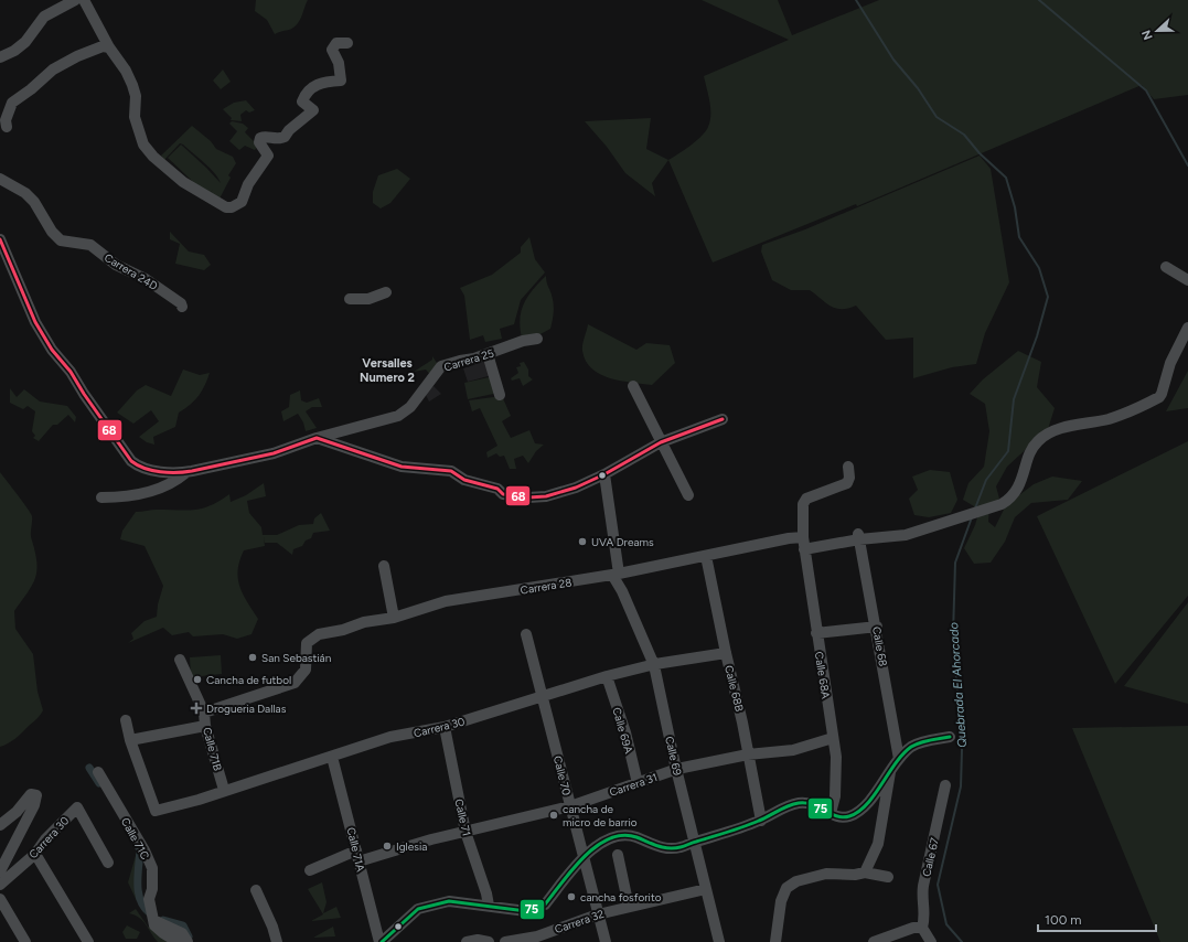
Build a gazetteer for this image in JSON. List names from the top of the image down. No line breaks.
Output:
{"streets":{"street":["Carrera 24D","Carrera 25","Carrera 28","Calle 68","Calle 68A","Calle 68B","Carrera 30","Calle 69A","Calle 71B","Calle 69","Calle 70","Carrera 31","Calle 71","Calle 71C","Calle 71A","Calle 67","Carrera 32"]},"crossings":[["Carrera 28","Calle 68A"],["Carrera 28","Calle 68B"],["Carrera 28","Calle 71B"],["Carrera 28","Calle 69"],["Calle 68A","Carrera 31"],["Calle 68B","Carrera 30"],["Calle 68B","Carrera 31"],["Carrera 30","Calle 69A"],["Carrera 30","Calle 71B"],["Carrera 30","Calle 69"],["Carrera 30","Calle 70"],["Carrera 30","Calle 71"],["Carrera 30","Calle 71A"],["Calle 69A","Carrera 31"],["Calle 69","Carrera 31"],["Calle 69","Carrera 32"],["Calle 70","Carrera 31"],["Calle 70","Carrera 32"],["Carrera 31","Calle 71"],["Carrera 31","Calle 71A"]],"districts":["Versalles Numero 2"],"water":["Quebrada El Ahorcado"],"places":{"other":["UVA Dreams","San Sebastián","Cancha de futbol","cancha de micro de barrio","Iglesia","cancha fosforito"],"health":["Drogueria Dallas"]},"lines":["transit line 68","transit line 75"],"scale_bar":"100 m","north":"left"}
